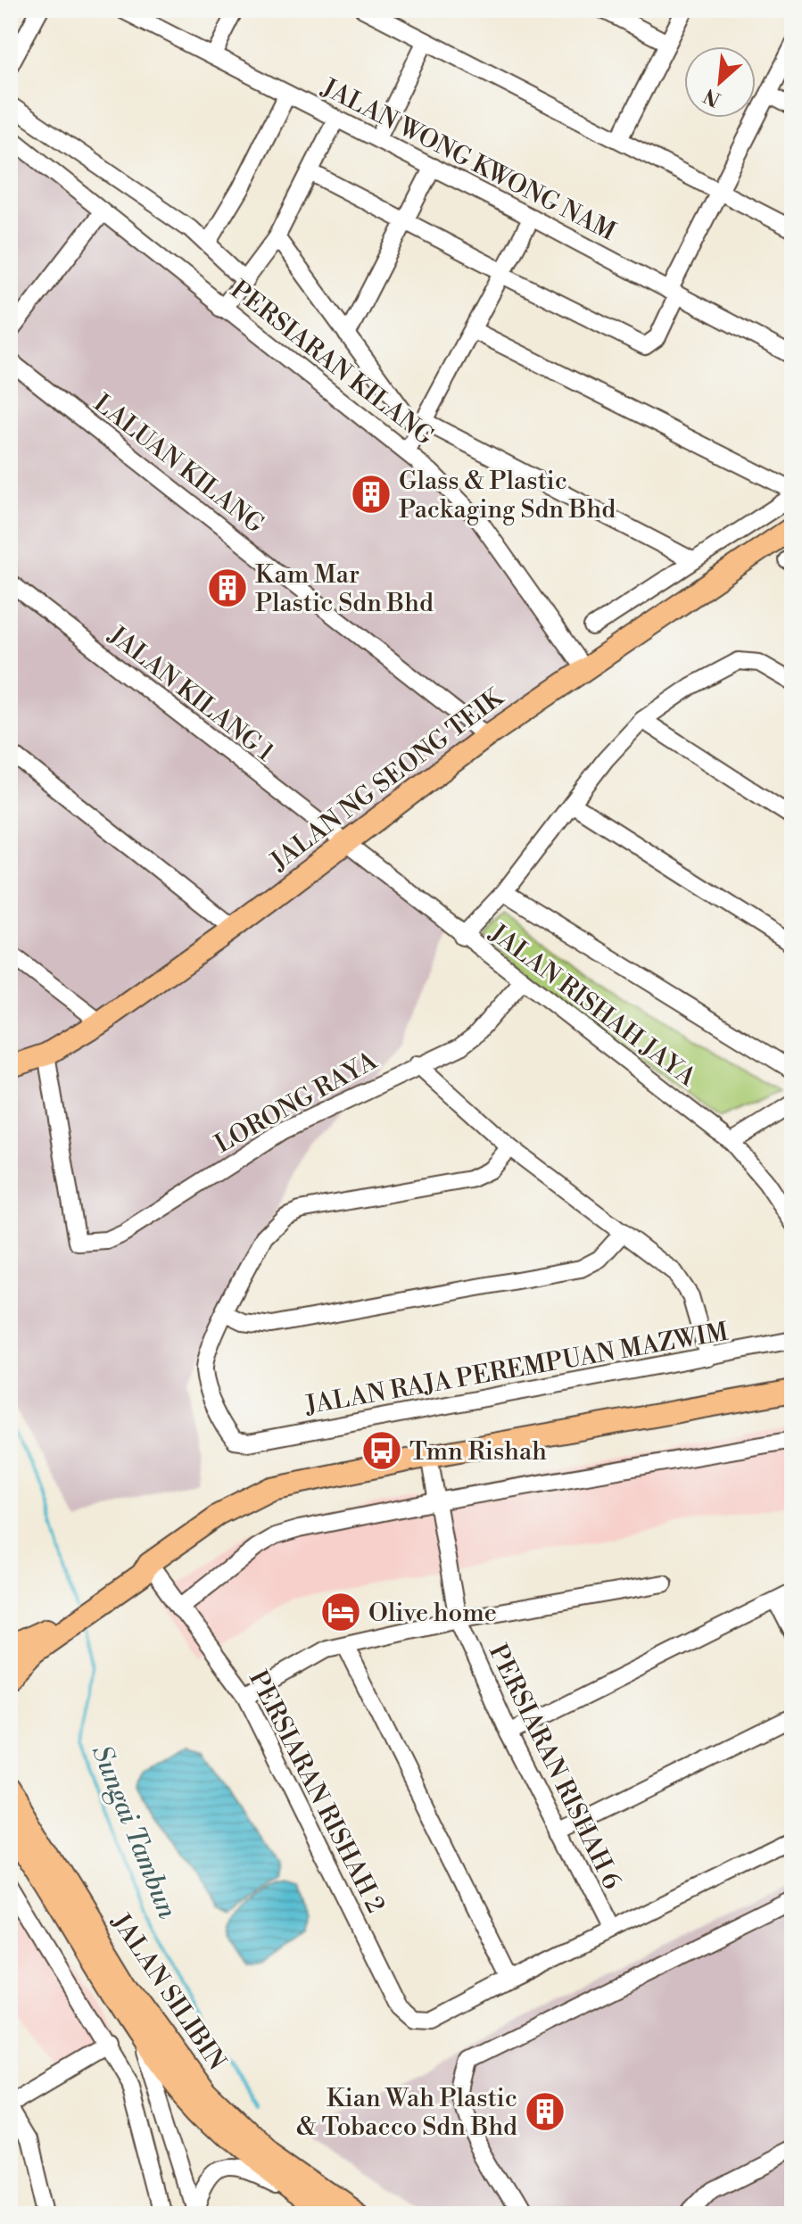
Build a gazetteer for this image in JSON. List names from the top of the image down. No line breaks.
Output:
{"streets":{"main road":["JALAN NG SEONG TEIK","JALAN SILIBIN"],"street":["JALAN WONG KWONG NAM","PERSIARAN KILANG","LALUAN KILANG","JALAN KILANG 1","JALAN RISHAH JAYA","LORONG RAYA","JALAN RAJA PEREMPUAN MAZWIM","PERSIARAN RISHAH 6","PERSIARAN RISHAH 2"]},"crossings":[["PERSIARAN KILANG","JALAN NG SEONG TEIK"],["LALUAN KILANG","JALAN NG SEONG TEIK"],["JALAN KILANG 1","JALAN NG SEONG TEIK"],["JALAN KILANG 1","JALAN RISHAH JAYA"],["JALAN NG SEONG TEIK","JALAN RISHAH JAYA"],["JALAN NG SEONG TEIK","LORONG RAYA"],["JALAN RISHAH JAYA","LORONG RAYA"]],"water":["Sungai Tambun"],"places":{"building":["Glass & Plastic Packaging Sdn Bhd","Kam Mar Plastic Sdn Bhd","Kian Wah Plastic & Tobacco Sdn Bhd"],"bus stop":["Tmn Rishah"],"hotel":["Olive home"]},"north":"bottom left"}
